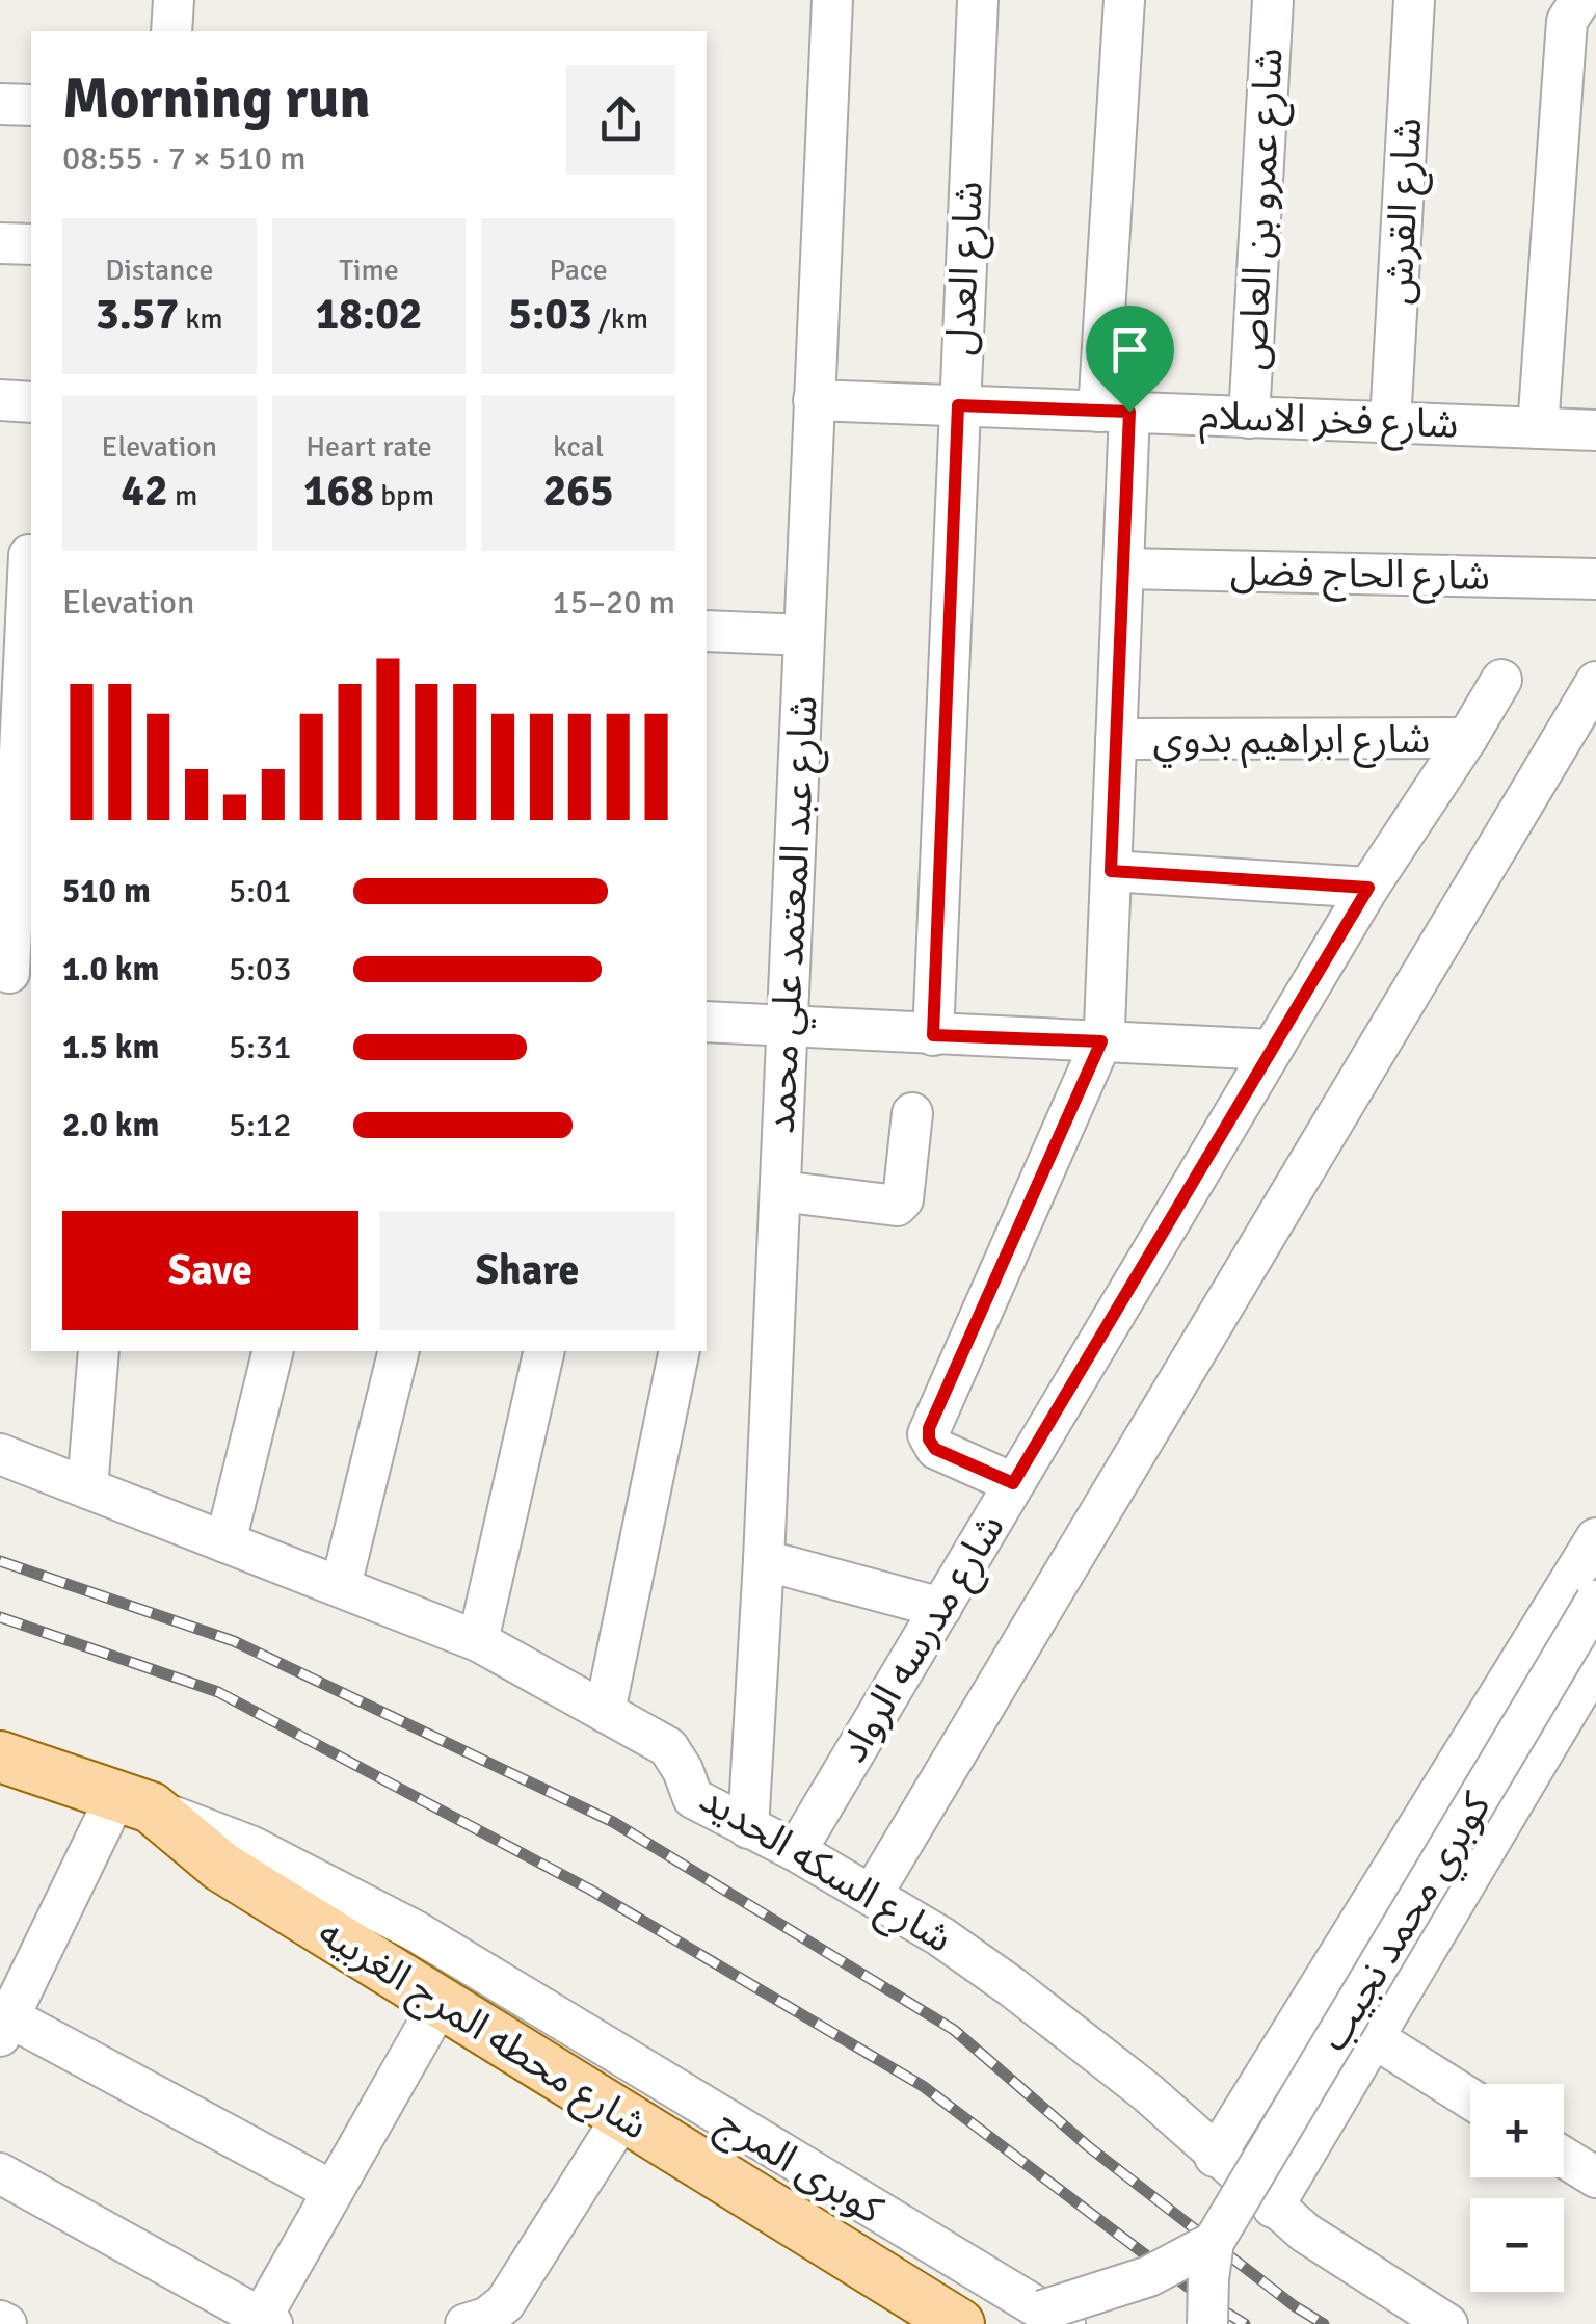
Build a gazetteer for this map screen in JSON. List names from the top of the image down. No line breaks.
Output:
{"streets":{"main road":["شارع محطه المرج الغربيه"],"street":["شارع عمرو بن العاص","شارع القرش","شارع العدل","شارع فخر الاسلام","شارع الحاج فضل","شارع ابراهيم بدوي","شارع عبد المعتمد علي محمد","شارع مدرسه الرواد","شارع السكه الحديد","كوبري محمد نجيب","كوبرى المرج"]},"crossings":[["شارع عمرو بن العاص","شارع فخر الاسلام"],["شارع القرش","شارع فخر الاسلام"],["شارع العدل","شارع فخر الاسلام"],["شارع فخر الاسلام","شارع عبد المعتمد علي محمد"],["شارع ابراهيم بدوي","شارع مدرسه الرواد"],["شارع عبد المعتمد علي محمد","شارع السكه الحديد"],["شارع مدرسه الرواد","شارع السكه الحديد"],["شارع محطه المرج الغربيه","كوبرى المرج"]],"page":{"heading":["Morning run","08:55 · 7 × 510 m"],"stats":[["Distance","3.57 km"],["Time","18:02"],["Pace","5:03 /km"],["Elevation","42 m"],["Heart rate","168 bpm"],["kcal","265"]],"chart":["Elevation","15–20 m"],"list":[{"name":"510 m","note":"5:01"},{"name":"1.0 km","note":"5:03"},{"name":"1.5 km","note":"5:31"},{"name":"2.0 km","note":"5:12"}],"buttons":["Save","Share"],"map_buttons":["+","−"]}}
